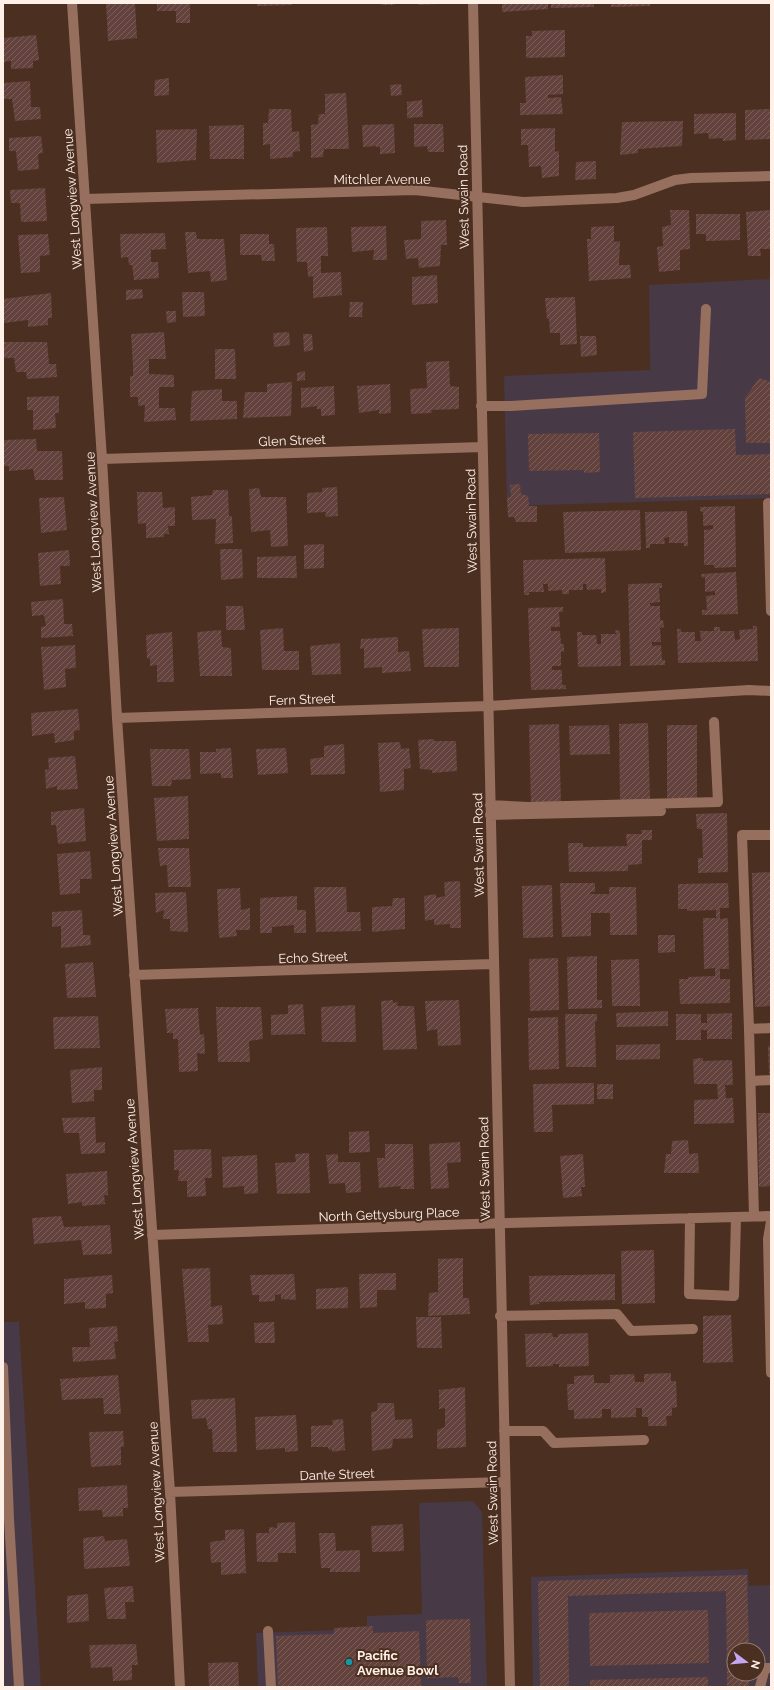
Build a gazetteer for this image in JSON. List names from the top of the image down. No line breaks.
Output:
{"streets":{"street":["Mitchler Avenue","West Swain Road","West Longview Avenue","Glen Street","Fern Street","Echo Street","North Gettysburg Place","Dante Street"]},"crossings":[["Mitchler Avenue","West Swain Road"],["Mitchler Avenue","West Longview Avenue"],["West Swain Road","Glen Street"],["West Swain Road","Fern Street"],["West Swain Road","Echo Street"],["West Swain Road","North Gettysburg Place"],["West Swain Road","Dante Street"],["West Longview Avenue","Glen Street"],["West Longview Avenue","Fern Street"],["West Longview Avenue","Echo Street"],["West Longview Avenue","North Gettysburg Place"],["West Longview Avenue","Dante Street"]],"places":["Pacific Avenue Bowl"],"north":"right"}
